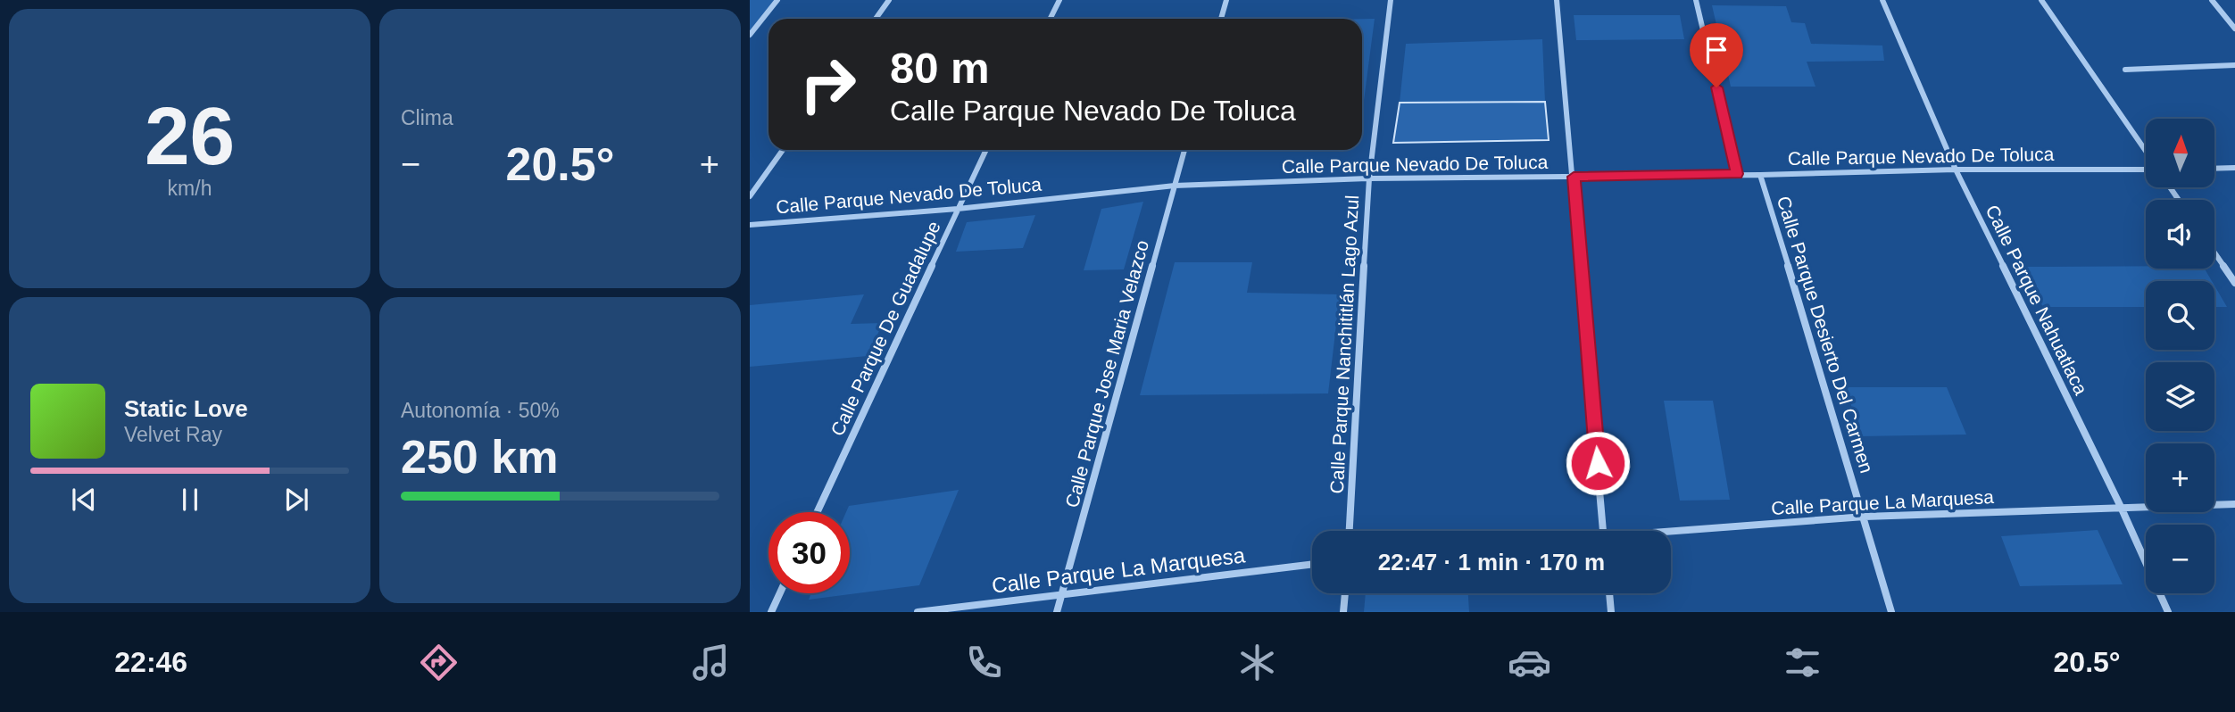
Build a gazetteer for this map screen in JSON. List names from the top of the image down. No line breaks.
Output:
{"streets":{"street":["Calle Parque Nevado De Toluca","Calle Parque Nahuatlaca","Calle Parque De Guadalupe","Calle Parque Desierto Del Carmen","Calle Parque Nanchititlán Lago Azul","Calle Parque Jose Maria Velazco","Calle Parque La Marquesa"]},"crossings":[["Calle Parque Nevado De Toluca","Calle Parque Nahuatlaca"],["Calle Parque Nevado De Toluca","Calle Parque De Guadalupe"],["Calle Parque Nevado De Toluca","Calle Parque Desierto Del Carmen"],["Calle Parque Nevado De Toluca","Calle Parque Nanchititlán Lago Azul"],["Calle Parque Nevado De Toluca","Calle Parque Jose Maria Velazco"],["Calle Parque Nahuatlaca","Calle Parque La Marquesa"],["Calle Parque Desierto Del Carmen","Calle Parque La Marquesa"],["Calle Parque Jose Maria Velazco","Calle Parque La Marquesa"]],"north":"top","page":{"tile":[["26","km/h"],"Clima",["Autonomía · 50%","250 km"]],"turn":["80 m","Calle Parque Nevado De Toluca"],"map_buttons":["+","−"],"heat":["−","20.5°","+"],"song":["Static Love","Velvet Ray"],"limit":"30","trip":"22:47 · 1 min · 170 m","tabs":["22:46","20.5°"]}}
